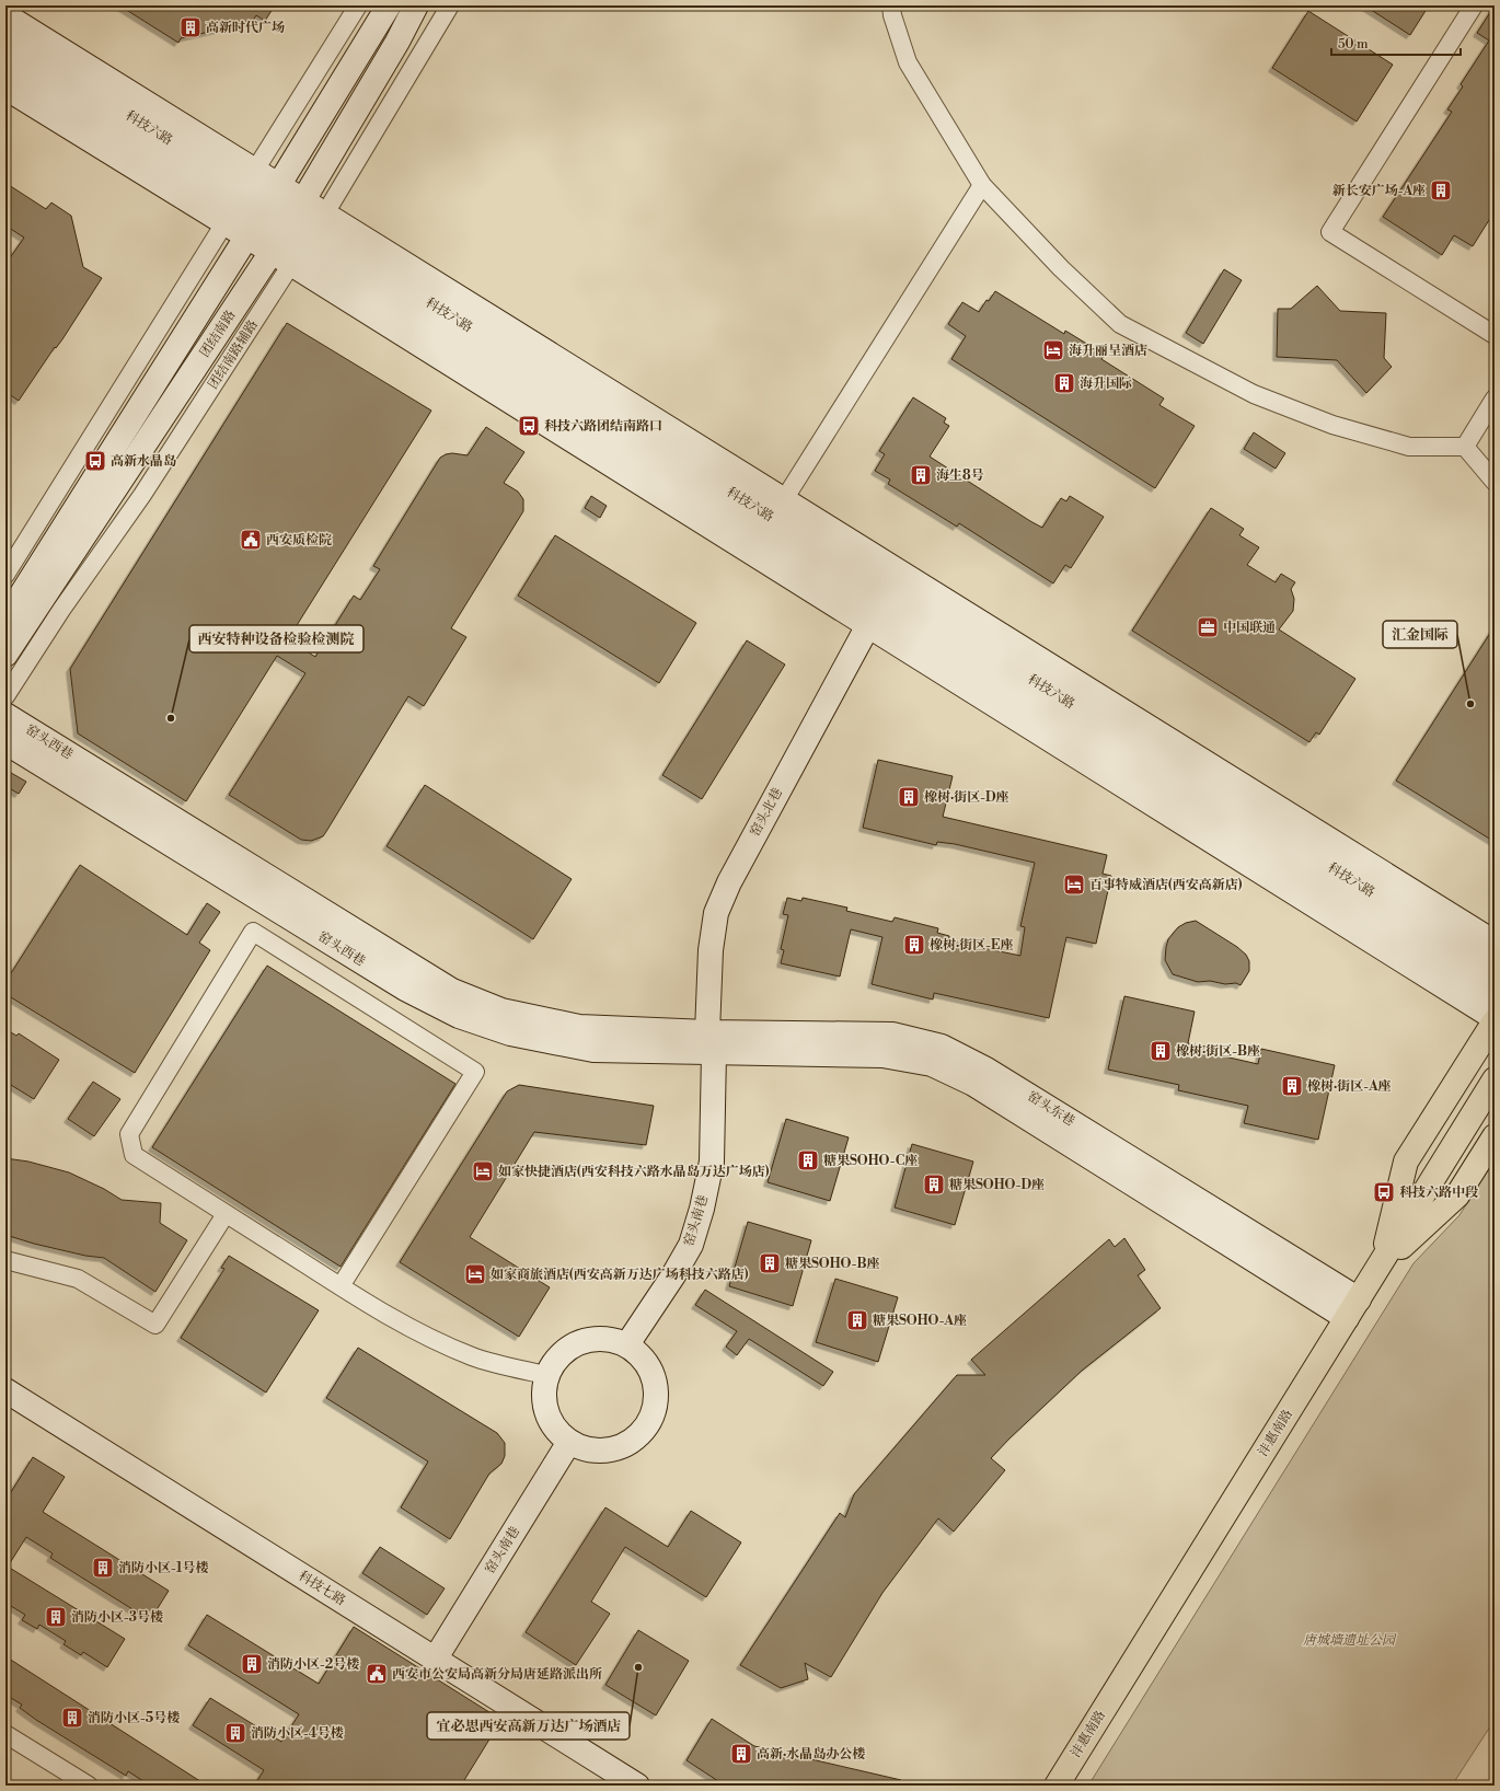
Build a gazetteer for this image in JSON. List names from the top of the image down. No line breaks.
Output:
{"streets":{"main road":["科技六路","团结南路","窑头西巷","窑头北巷","窑头东巷","窑头南巷","沣惠南路","科技七路"],"street":["团结南路辅路"]},"crossings":[["科技六路","团结南路"],["科技六路","团结南路辅路"],["科技六路","窑头北巷"],["团结南路","团结南路辅路"],["窑头西巷","窑头北巷"],["窑头西巷","窑头东巷"],["窑头西巷","窑头南巷"],["窑头北巷","窑头东巷"],["窑头北巷","窑头南巷"],["窑头东巷","窑头南巷"],["窑头东巷","沣惠南路"],["窑头南巷","科技七路"]],"parks":["唐城墙遗址公园"],"places":{"building":["高新时代广场","新长安广场-A座","海升国际","海生8号","橡树·街区-D座","橡树·街区-E座","橡树·街区-B座","橡树·街区-A座","糖果SOHO-C座","糖果SOHO-D座","糖果SOHO-B座","糖果SOHO-A座","消防小区-1号楼","消防小区-3号楼","消防小区-2号楼","消防小区-5号楼","消防小区-4号楼","高新·水晶岛办公楼"],"hotel":["海升丽呈酒店","百事特威酒店(西安高新店)","如家快捷酒店(西安科技六路水晶岛万达广场店)","如家商旅酒店(西安高新万达广场科技六路店)"],"bus stop":["科技六路团结南路口","高新水晶岛","科技六路中段"],"public building":["西安质检院","西安市公安局高新分局唐延路派出所"],"office":["中国联通"],"other":["汇金国际","西安特种设备检验检测院","宜必思西安高新万达广场酒店"]},"scale_bar":"50 m"}
